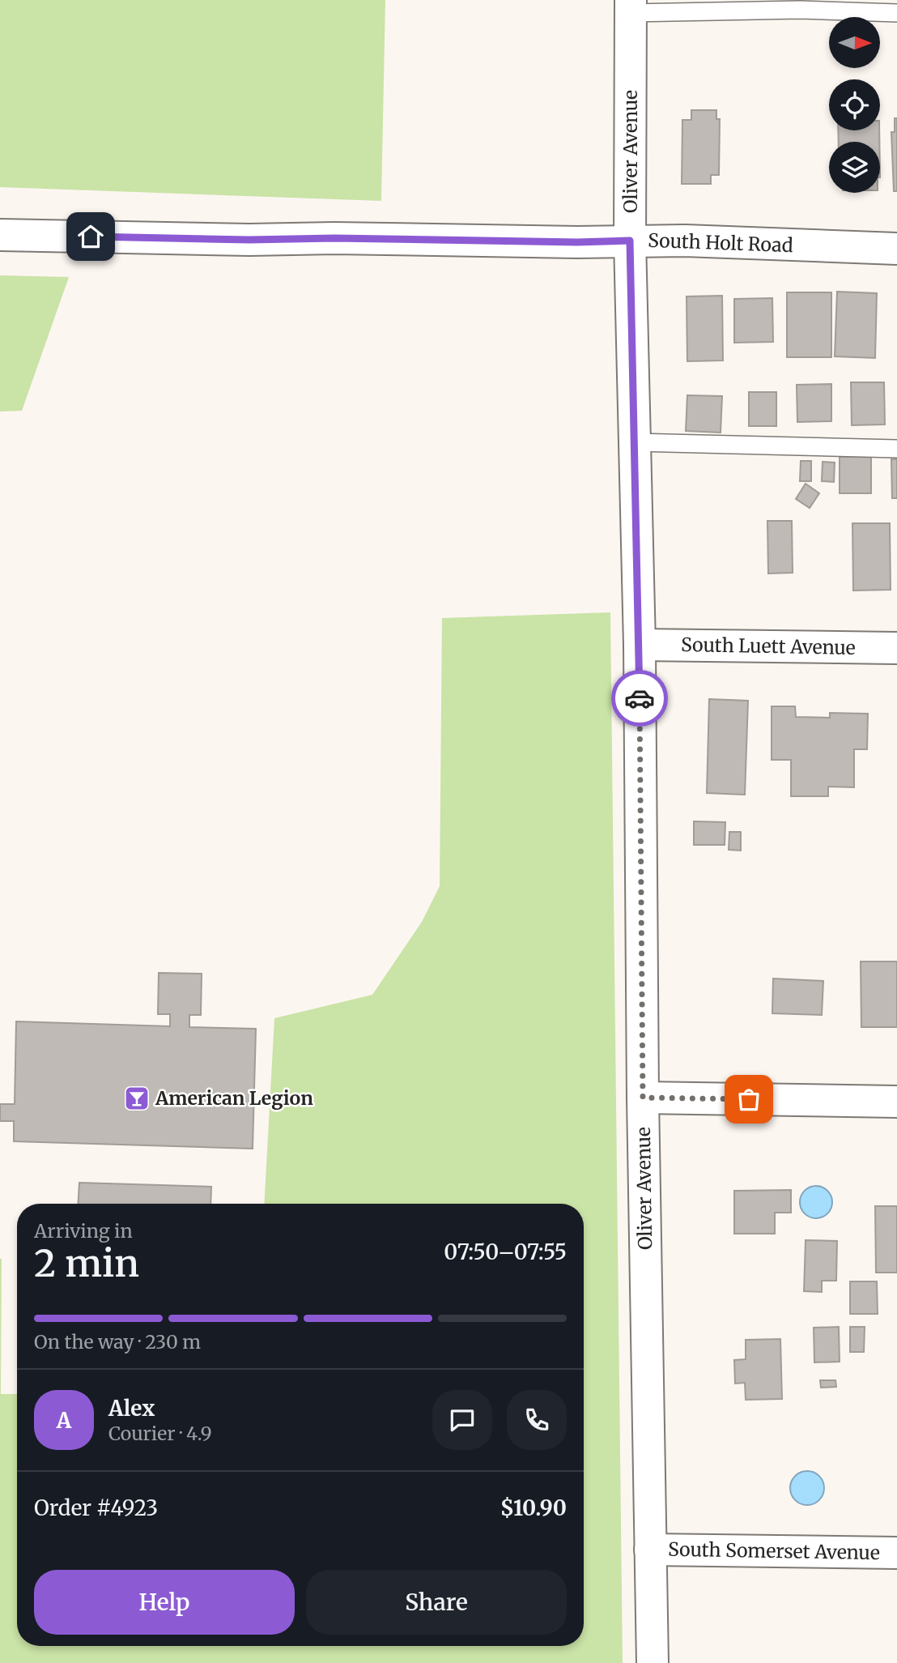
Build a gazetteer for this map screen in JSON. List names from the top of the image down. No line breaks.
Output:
{"streets":{"street":["Oliver Avenue","South Holt Road","South Luett Avenue","South Somerset Avenue"]},"crossings":[["Oliver Avenue","South Holt Road"],["Oliver Avenue","South Luett Avenue"],["Oliver Avenue","South Somerset Avenue"]],"places":{"bar":["American Legion"]},"north":"right","page":{"heading":["2 min","Arriving in","07:50–07:55"],"panel":["Alex","Courier · 4.9","Order #4923","$10.90"],"bar":"On the way · 230 m","round":"A","buttons":["Help","Share"]}}
